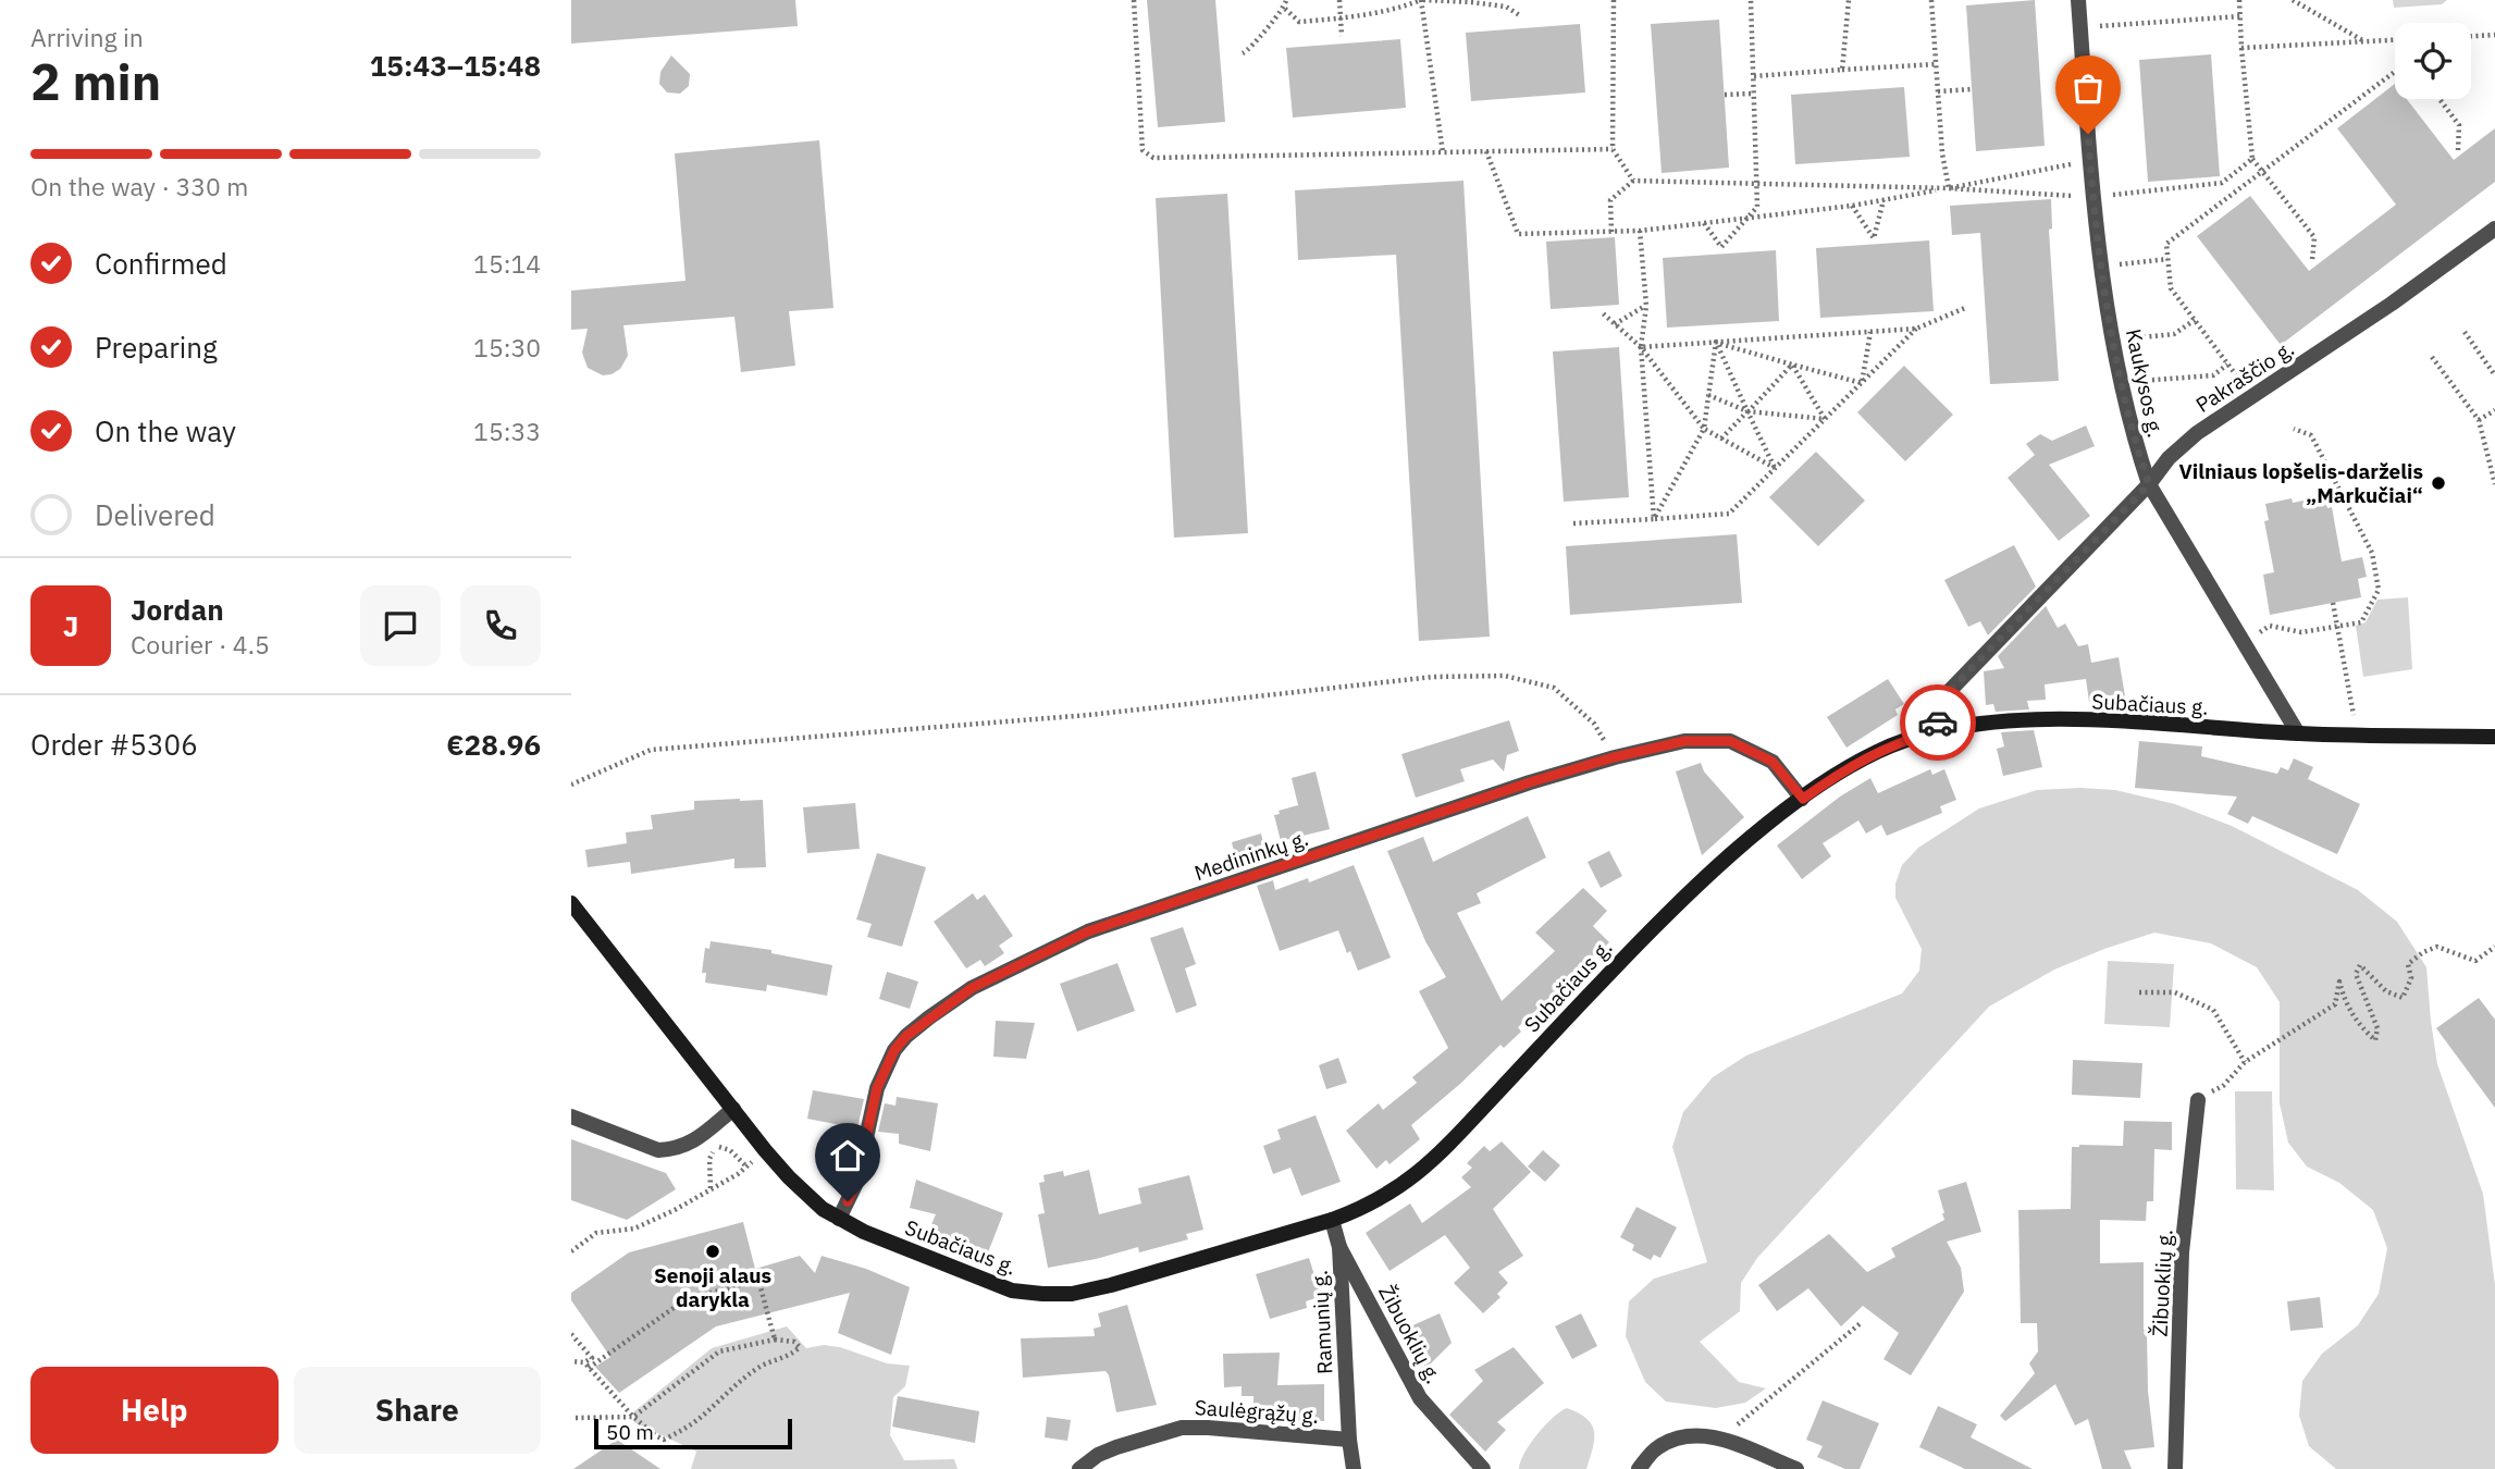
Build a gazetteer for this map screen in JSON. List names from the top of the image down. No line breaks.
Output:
{"streets":{"street":["Pakraščio g.","Kaukysos g.","Subačiaus g.","Medininkų g.","Žibuoklių g.","Ramunių g.","Saulėgrąžų g."]},"crossings":[["Pakraščio g.","Kaukysos g."],["Pakraščio g.","Subačiaus g."],["Kaukysos g.","Subačiaus g."],["Subačiaus g.","Medininkų g."],["Subačiaus g.","Ramunių g."],["Žibuoklių g.","Ramunių g."],["Ramunių g.","Saulėgrąžų g."]],"places":["Vilniaus lopšelis-darželis „Markučiai“","Senoji alaus darykla"],"scale_bar":"50 m","page":{"heading":["2 min","Arriving in","15:43–15:48"],"panel":["Jordan","Courier · 4.5","Order #5306","€28.96"],"bar":"On the way · 330 m","list":[["Confirmed","15:14"],["Preparing","15:30"],["On the way","15:33"],"Delivered"],"round":"J","buttons":["Help","Share"],"scale":"50 m"}}
